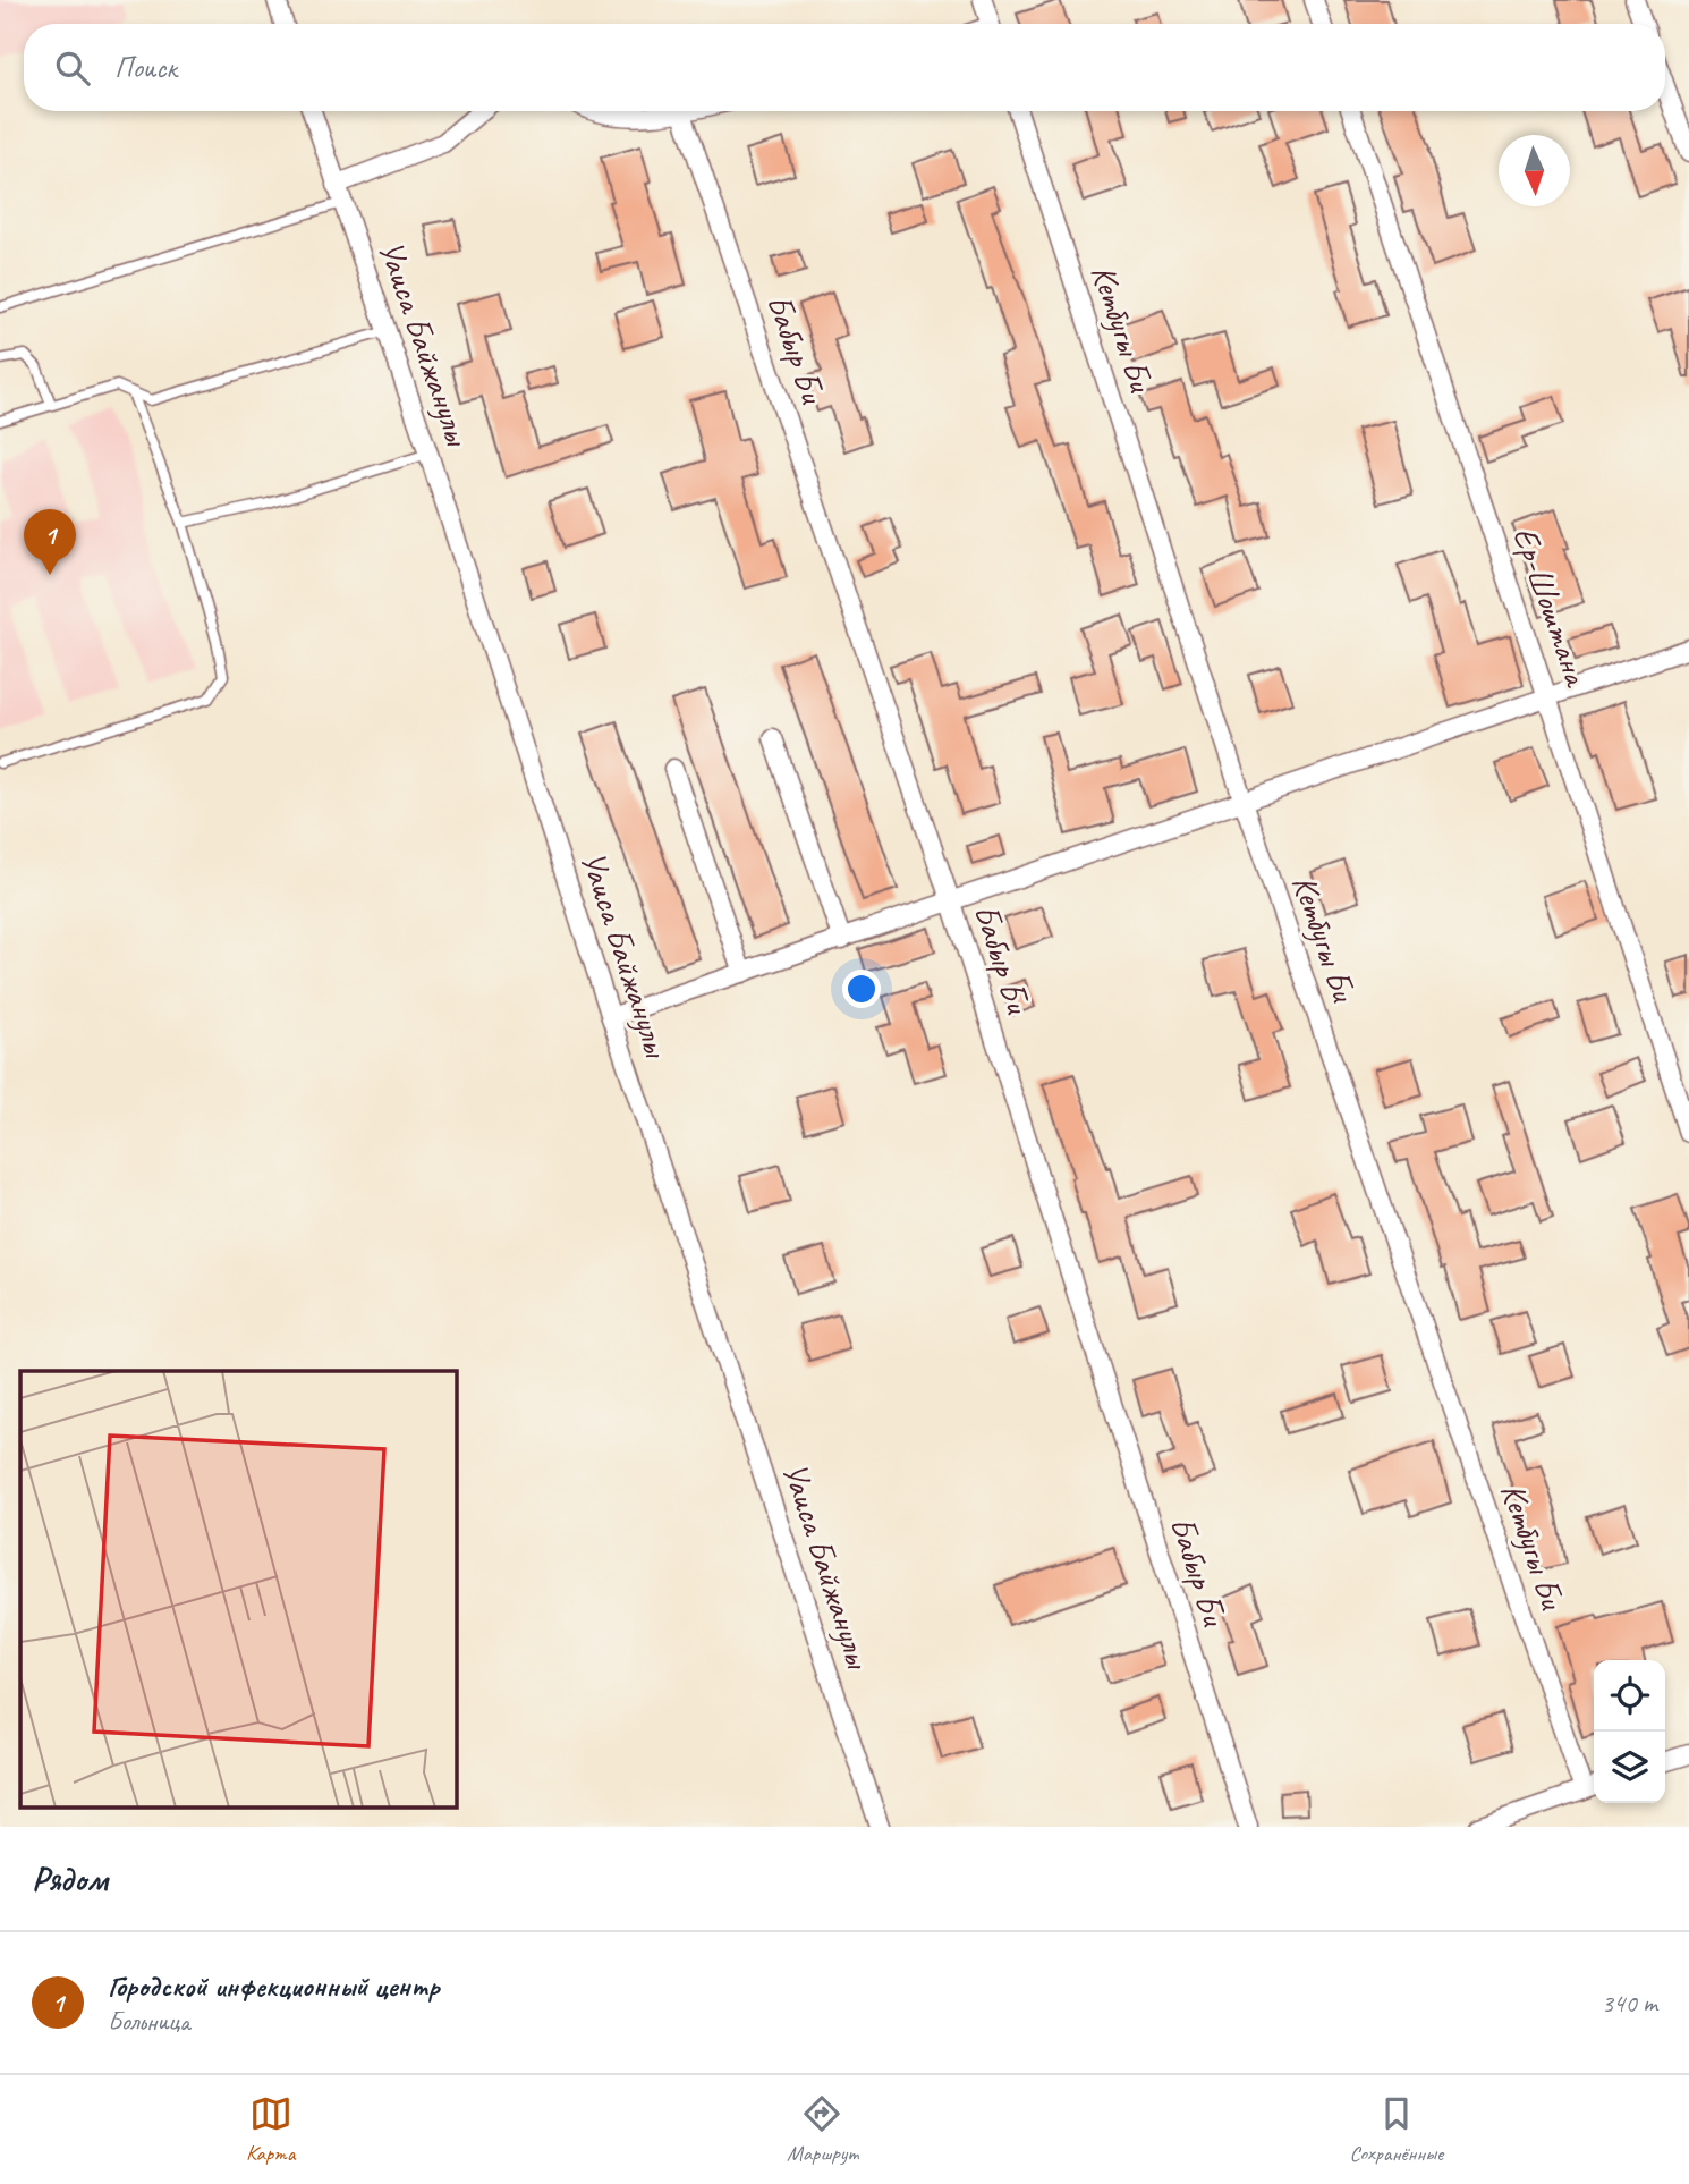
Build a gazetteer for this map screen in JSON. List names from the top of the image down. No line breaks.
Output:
{"streets":{"street":["Кетбугы Би","Уаиса Байжанулы","Бабыр Би","Ер-Шоштана"]},"north":"bottom","page":{"search":"Поиск","pins":"1","heading":"Рядом","list":[{"mark":"1","name":"Городской инфекционный центр","note":"Больница","value":"340 m"}],"nav":["Карта","Маршрут","Сохранённые"]}}
